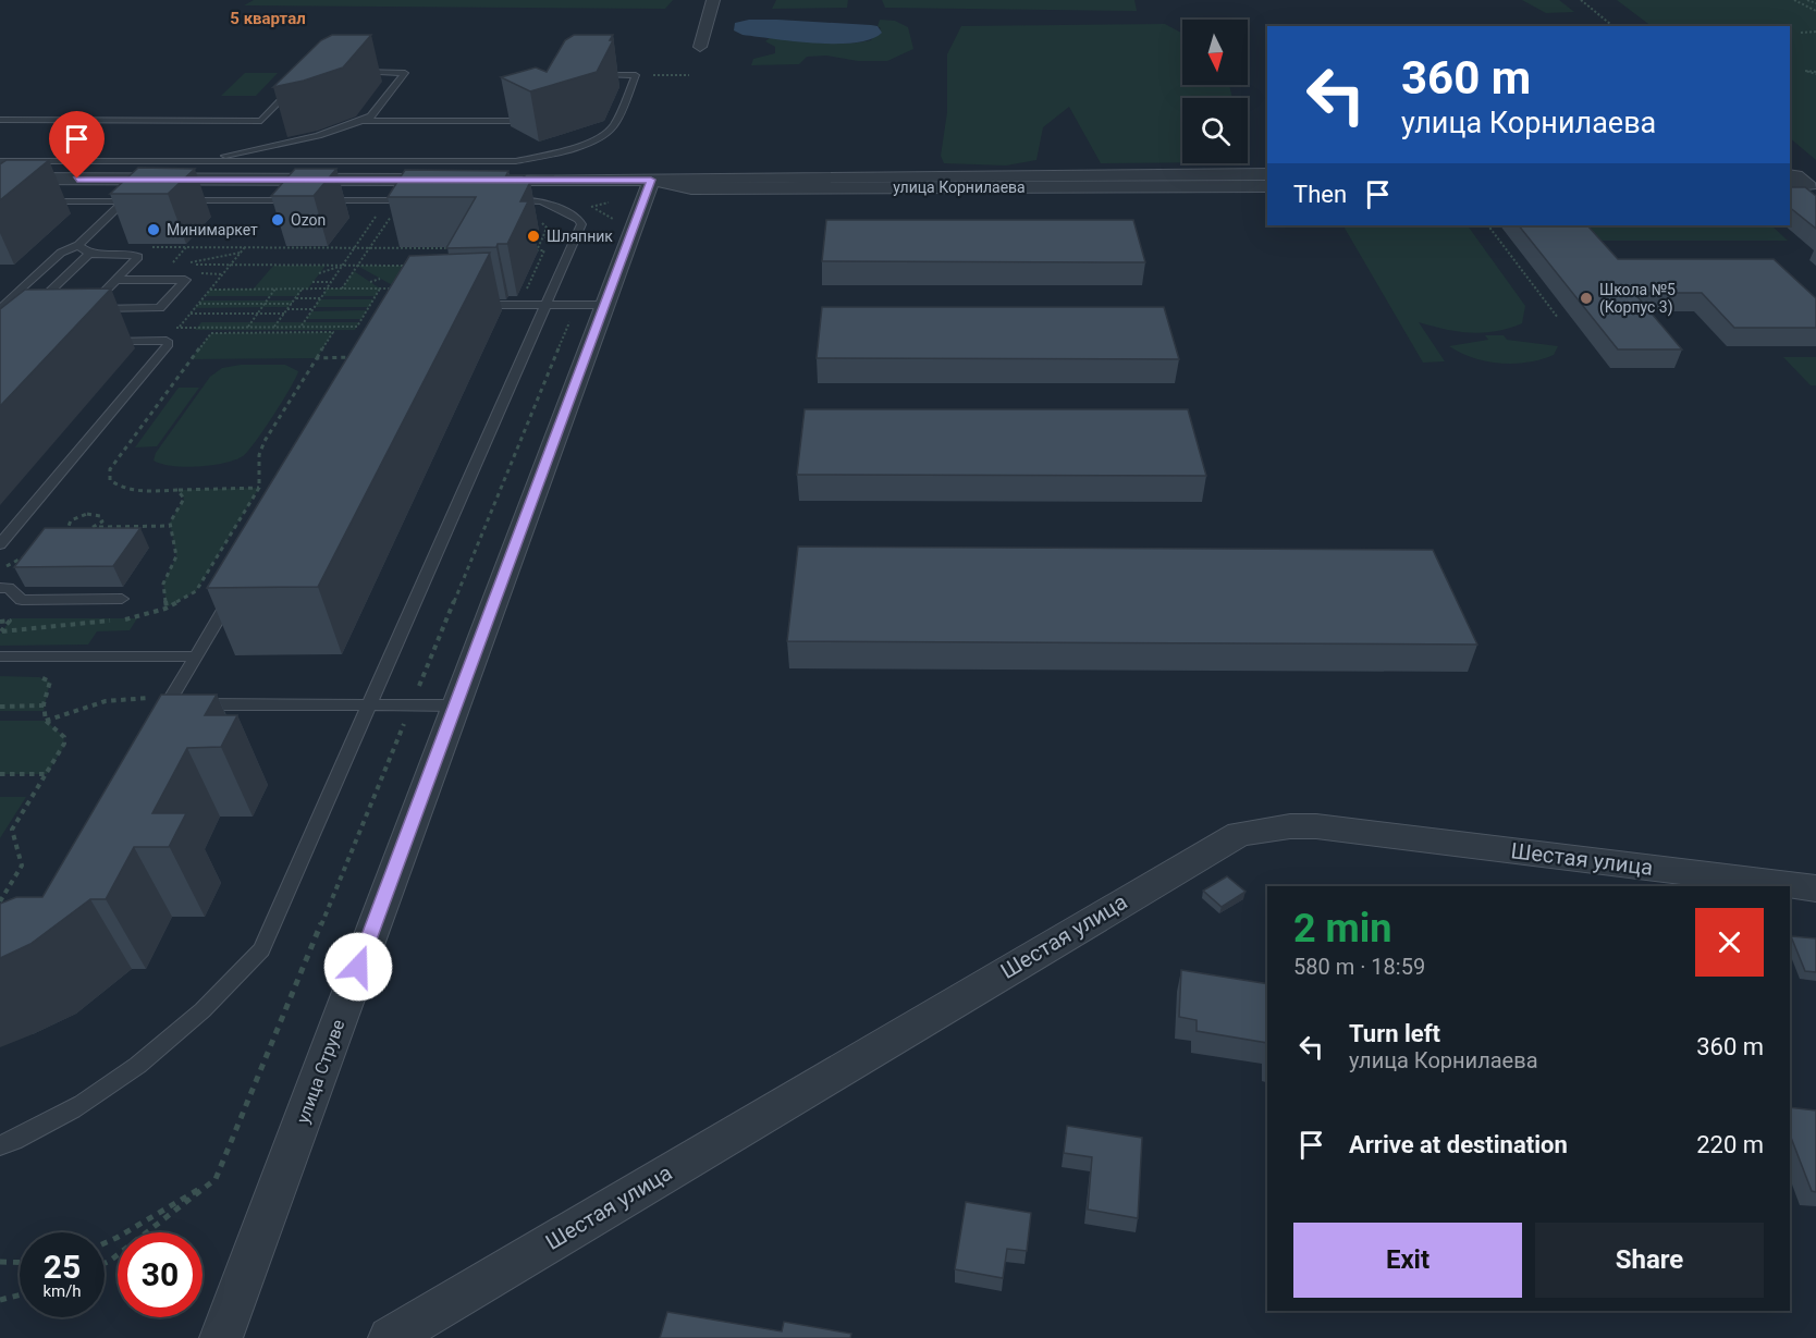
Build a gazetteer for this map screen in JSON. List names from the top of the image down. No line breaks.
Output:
{"streets":{"street":["улица Корнилаева","Шестая улица","улица Струве"]},"crossings":[["улица Корнилаева","улица Струве"]],"districts":["5 квартал"],"places":["Ozon","Минимаркет","Шляпник","Школа №5 (Корпус 3)"],"north":"bottom","page":{"turn":["360 m","улица Корнилаева"],"then":"Then","heading":["2 min","580 m · 18:59"],"list":[{"name":"Turn left","note":"улица Корнилаева","value":"360 m"},{"name":"Arrive at destination","value":"220 m"}],"buttons":["Exit","Share"],"speed":"25 km/h","limit":"30"}}
